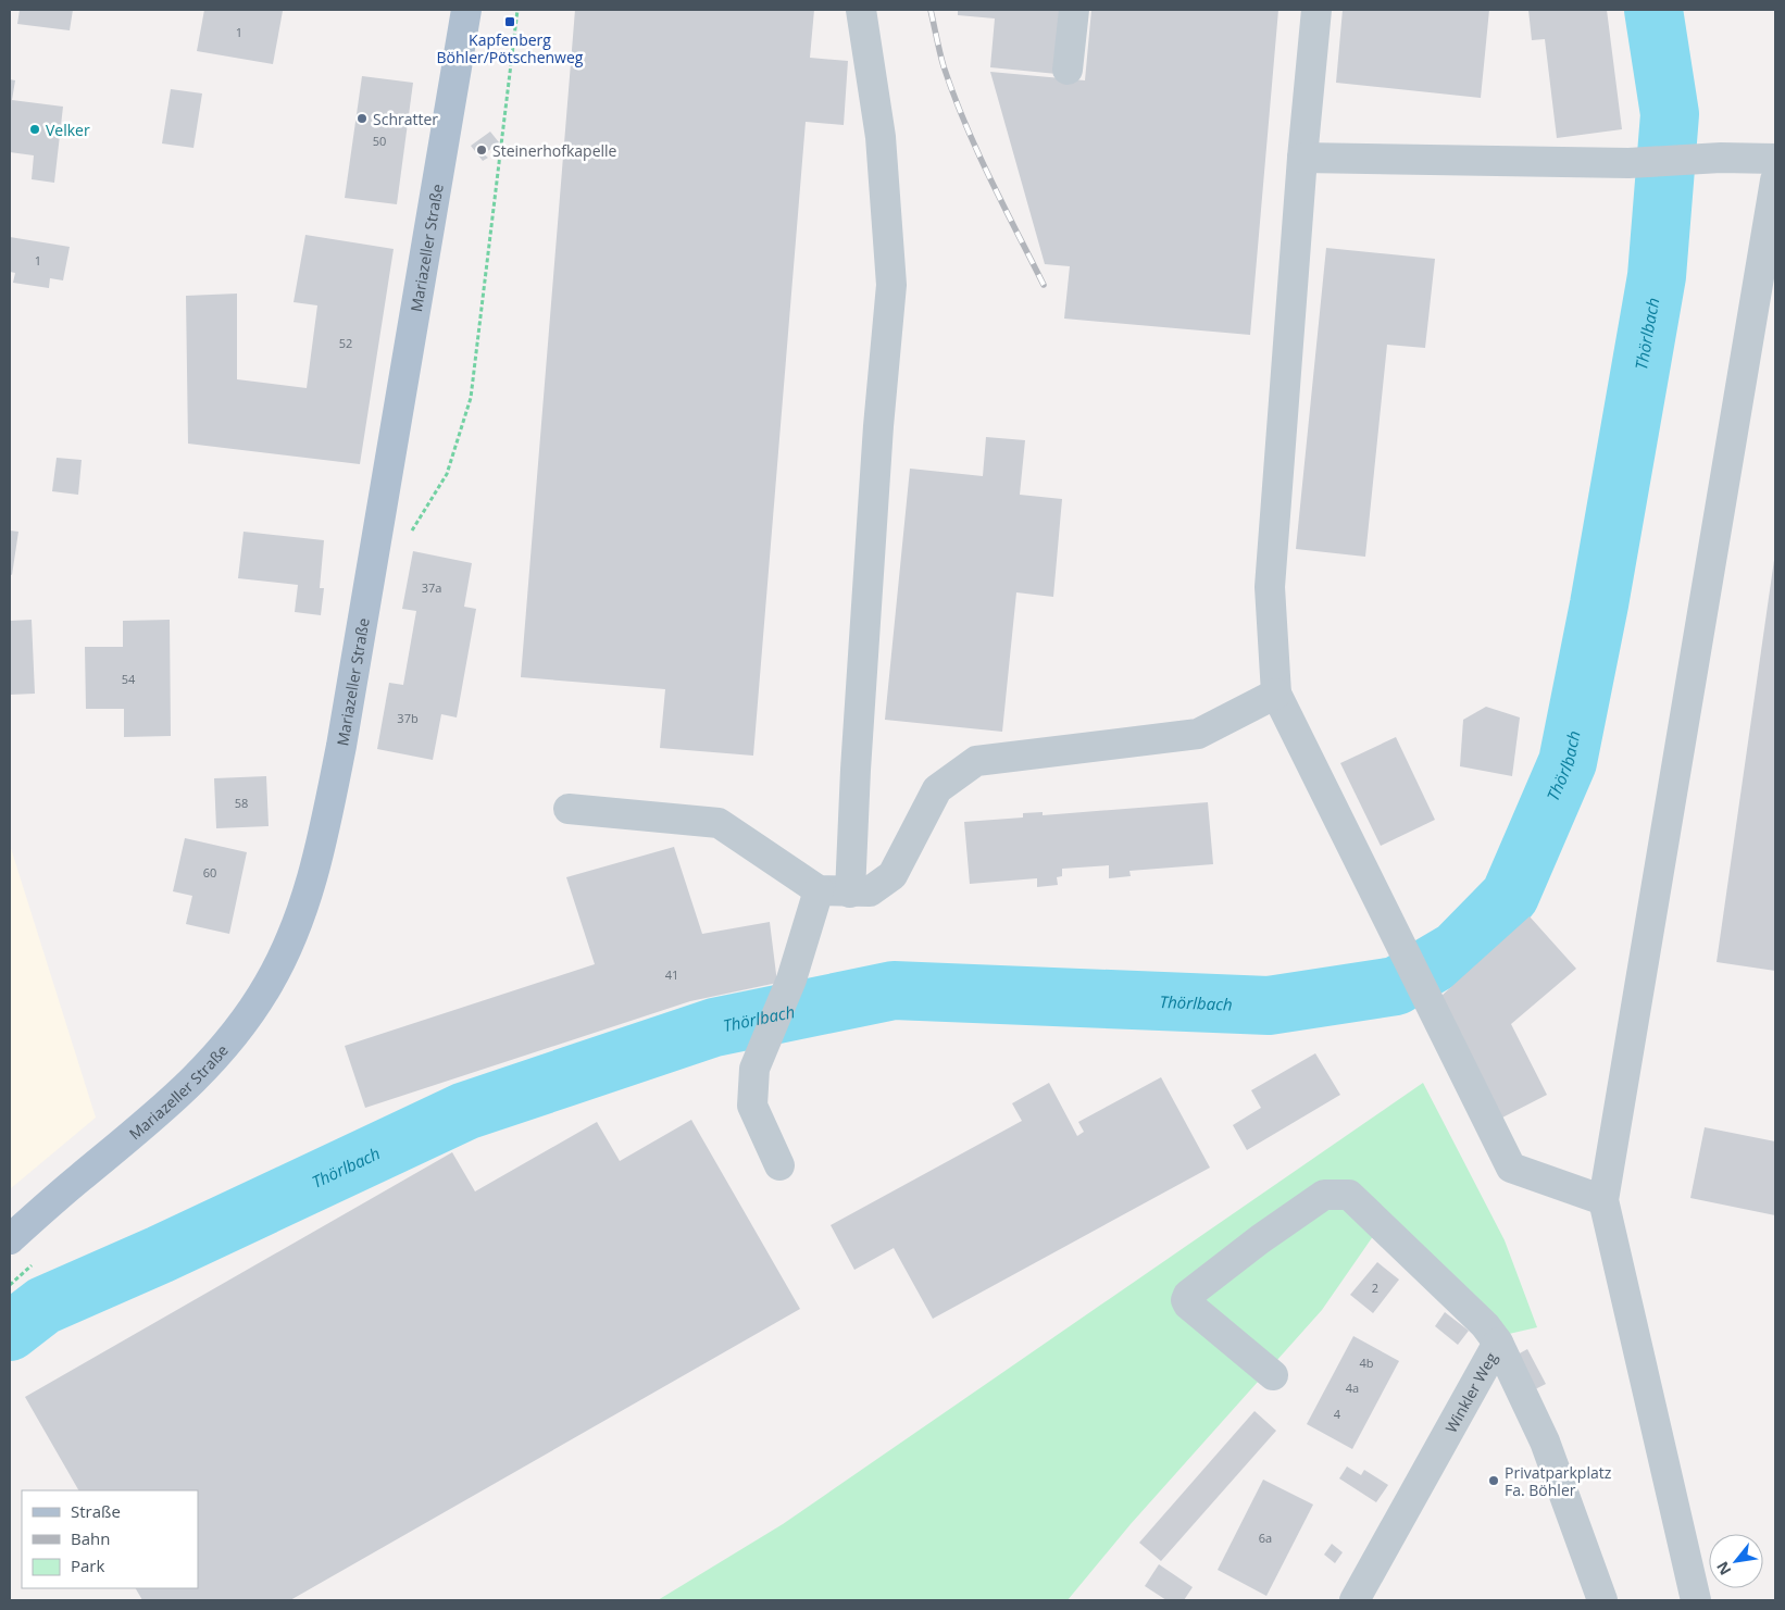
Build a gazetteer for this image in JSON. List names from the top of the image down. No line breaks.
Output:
{"streets":{"main road":["Mariazeller Straße"],"street":["Winkler Weg"]},"water":["Thörlbach"],"places":{"transit":["Kapfenberg Böhler/Pötschenweg"],"other":["Schratter","Velker","Steinerhofkapelle","Privatparkplatz Fa. Böhler"]},"house_numbers":["1","50","1","52","37a","54","37b","58","60","41","2","4b","4a","4","6a"],"legend":["Straße","Bahn","Park"],"north":"bottom left"}
